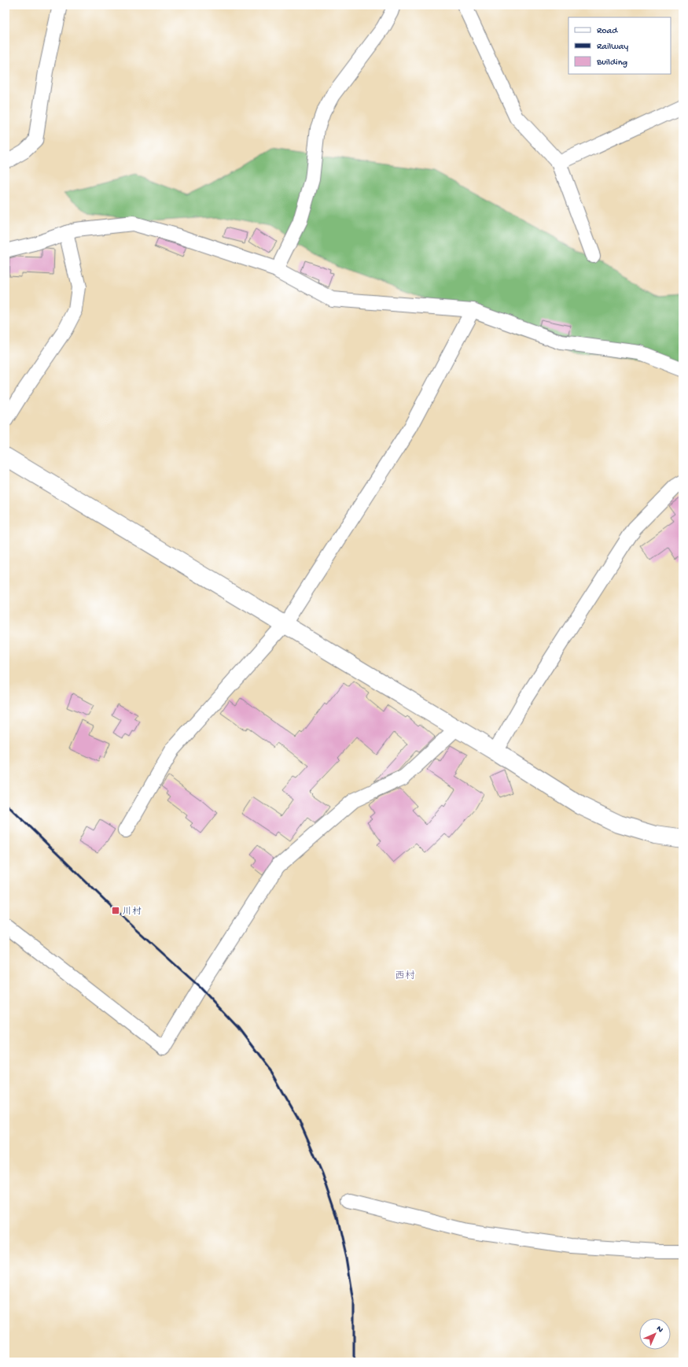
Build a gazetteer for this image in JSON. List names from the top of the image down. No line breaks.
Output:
{"districts":["西村"],"places":{"transit":["川村"]},"legend":["Road","Railway","Building"],"north":"top right"}
